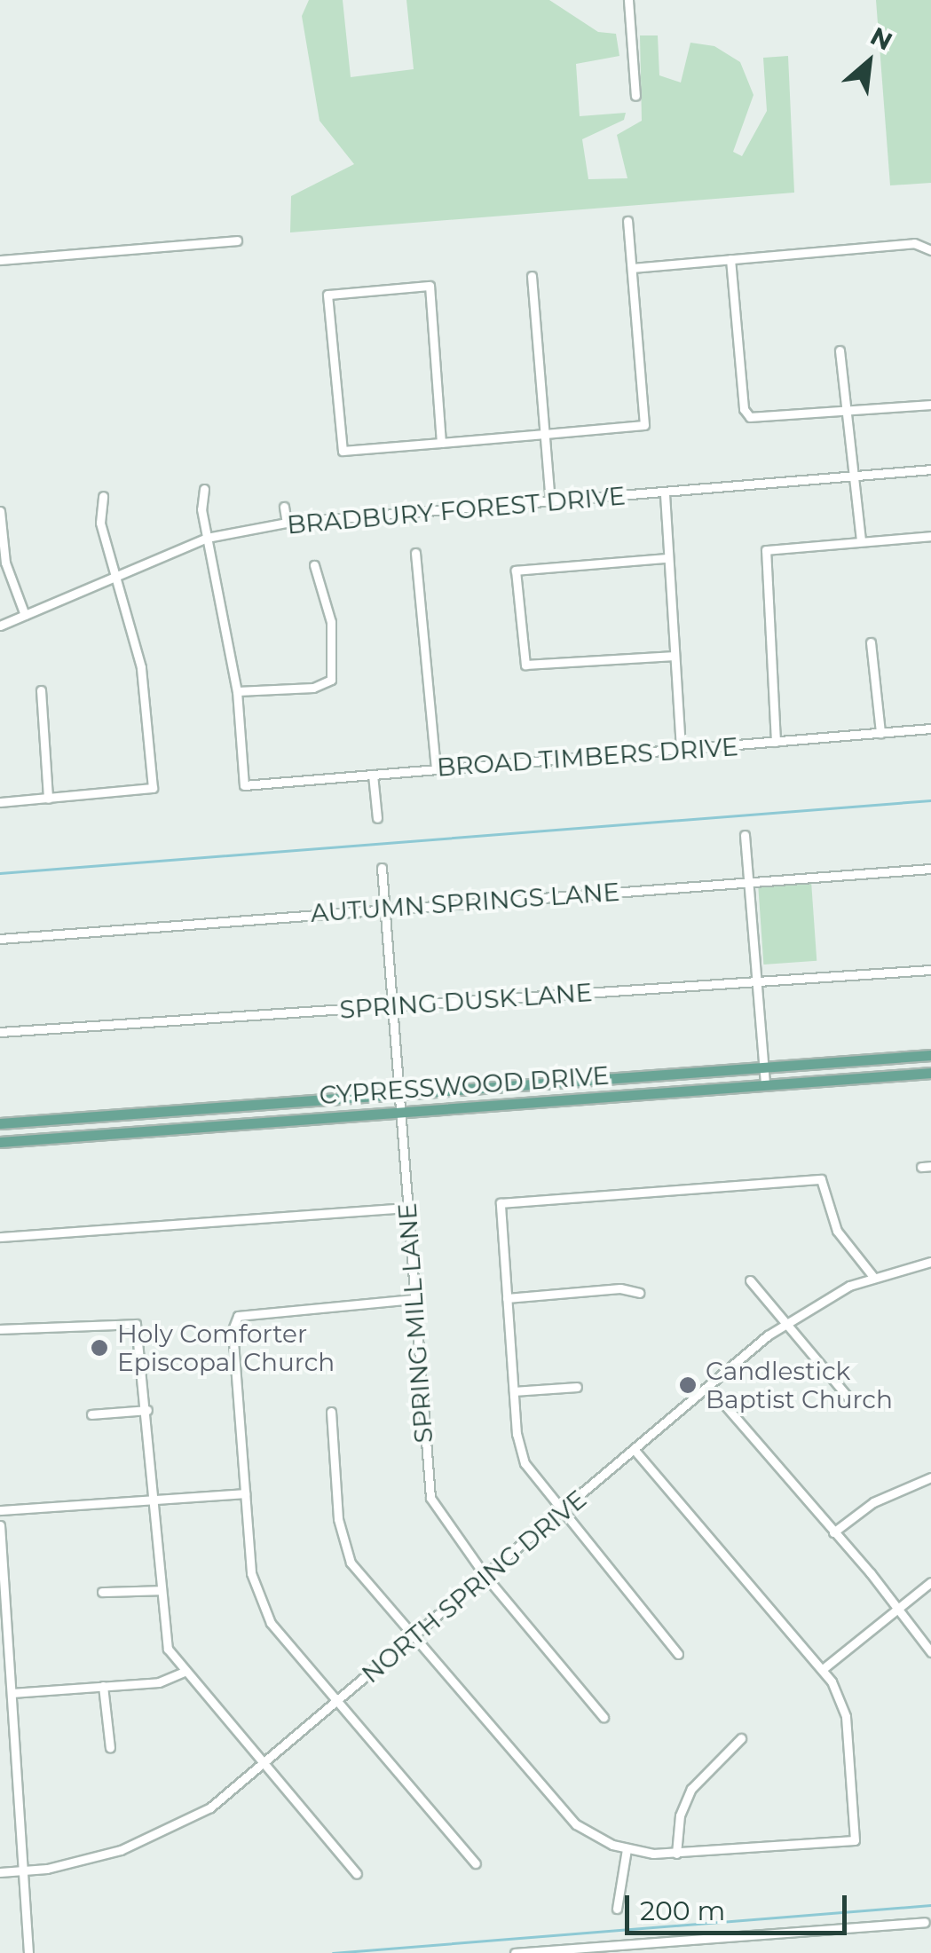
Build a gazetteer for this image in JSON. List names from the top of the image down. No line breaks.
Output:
{"streets":{"main road":["CYPRESSWOOD DRIVE"],"street":["BRADBURY FOREST DRIVE","BROAD TIMBERS DRIVE","AUTUMN SPRINGS LANE","SPRING DUSK LANE","SPRING MILL LANE","NORTH SPRING DRIVE"]},"crossings":[["AUTUMN SPRINGS LANE","SPRING MILL LANE"],["SPRING DUSK LANE","SPRING MILL LANE"],["CYPRESSWOOD DRIVE","SPRING MILL LANE"],["SPRING MILL LANE","NORTH SPRING DRIVE"]],"places":["Holy Comforter Episcopal Church","Candlestick Baptist Church"],"scale_bar":"200 m","north":"top right"}
